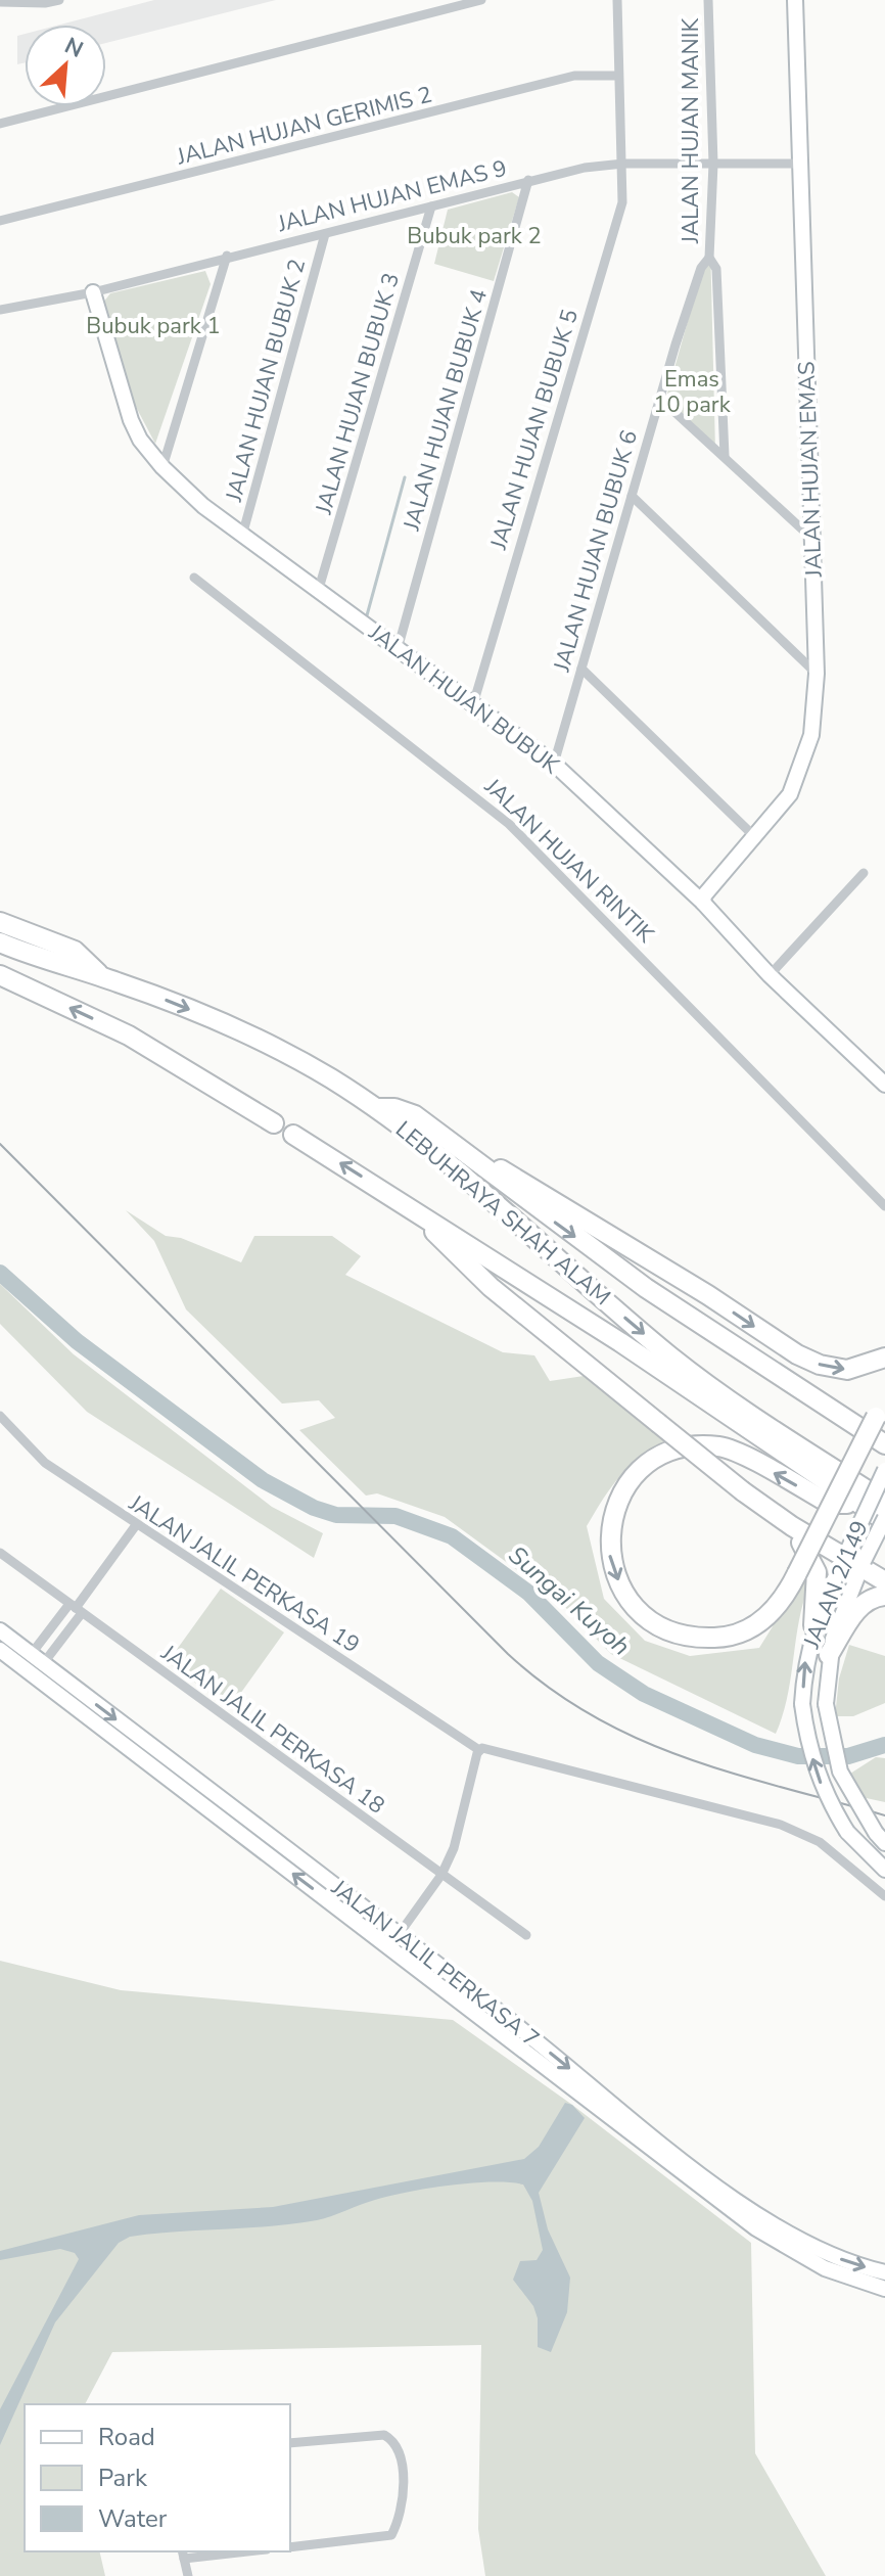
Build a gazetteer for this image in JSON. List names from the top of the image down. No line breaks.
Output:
{"streets":{"highway":["LEBUHRAYA SHAH ALAM"],"street":["JALAN HUJAN GERIMIS 2","JALAN HUJAN MANIK","JALAN HUJAN EMAS 9","JALAN HUJAN BUBUK 2","JALAN HUJAN BUBUK 3","JALAN HUJAN BUBUK 4","JALAN HUJAN BUBUK 5","JALAN HUJAN EMAS","JALAN HUJAN BUBUK 6","JALAN HUJAN BUBUK","JALAN HUJAN RINTIK","JALAN JALIL PERKASA 19","JALAN 2/149","JALAN JALIL PERKASA 18","JALAN JALIL PERKASA 7"]},"crossings":[["JALAN HUJAN GERIMIS 2","JALAN HUJAN BUBUK 5"],["JALAN HUJAN MANIK","JALAN HUJAN EMAS 9"],["JALAN HUJAN MANIK","JALAN HUJAN BUBUK 6"],["JALAN HUJAN EMAS 9","JALAN HUJAN BUBUK 2"],["JALAN HUJAN EMAS 9","JALAN HUJAN BUBUK 3"],["JALAN HUJAN EMAS 9","JALAN HUJAN BUBUK 4"],["JALAN HUJAN EMAS 9","JALAN HUJAN BUBUK 5"],["JALAN HUJAN EMAS 9","JALAN HUJAN EMAS"],["JALAN HUJAN EMAS 9","JALAN HUJAN BUBUK"],["JALAN HUJAN BUBUK 2","JALAN HUJAN BUBUK"],["JALAN HUJAN BUBUK 3","JALAN HUJAN BUBUK"],["JALAN HUJAN BUBUK 4","JALAN HUJAN BUBUK"],["JALAN HUJAN BUBUK 5","JALAN HUJAN BUBUK"],["JALAN HUJAN EMAS","JALAN HUJAN BUBUK"],["JALAN HUJAN BUBUK 6","JALAN HUJAN BUBUK"],["LEBUHRAYA SHAH ALAM","JALAN 2/149"]],"water":["Sungai Kuyoh"],"parks":["Bubuk park 2","Bubuk park 1","Emas 10 park"],"legend":["Road","Park","Water"],"north":"top right"}
